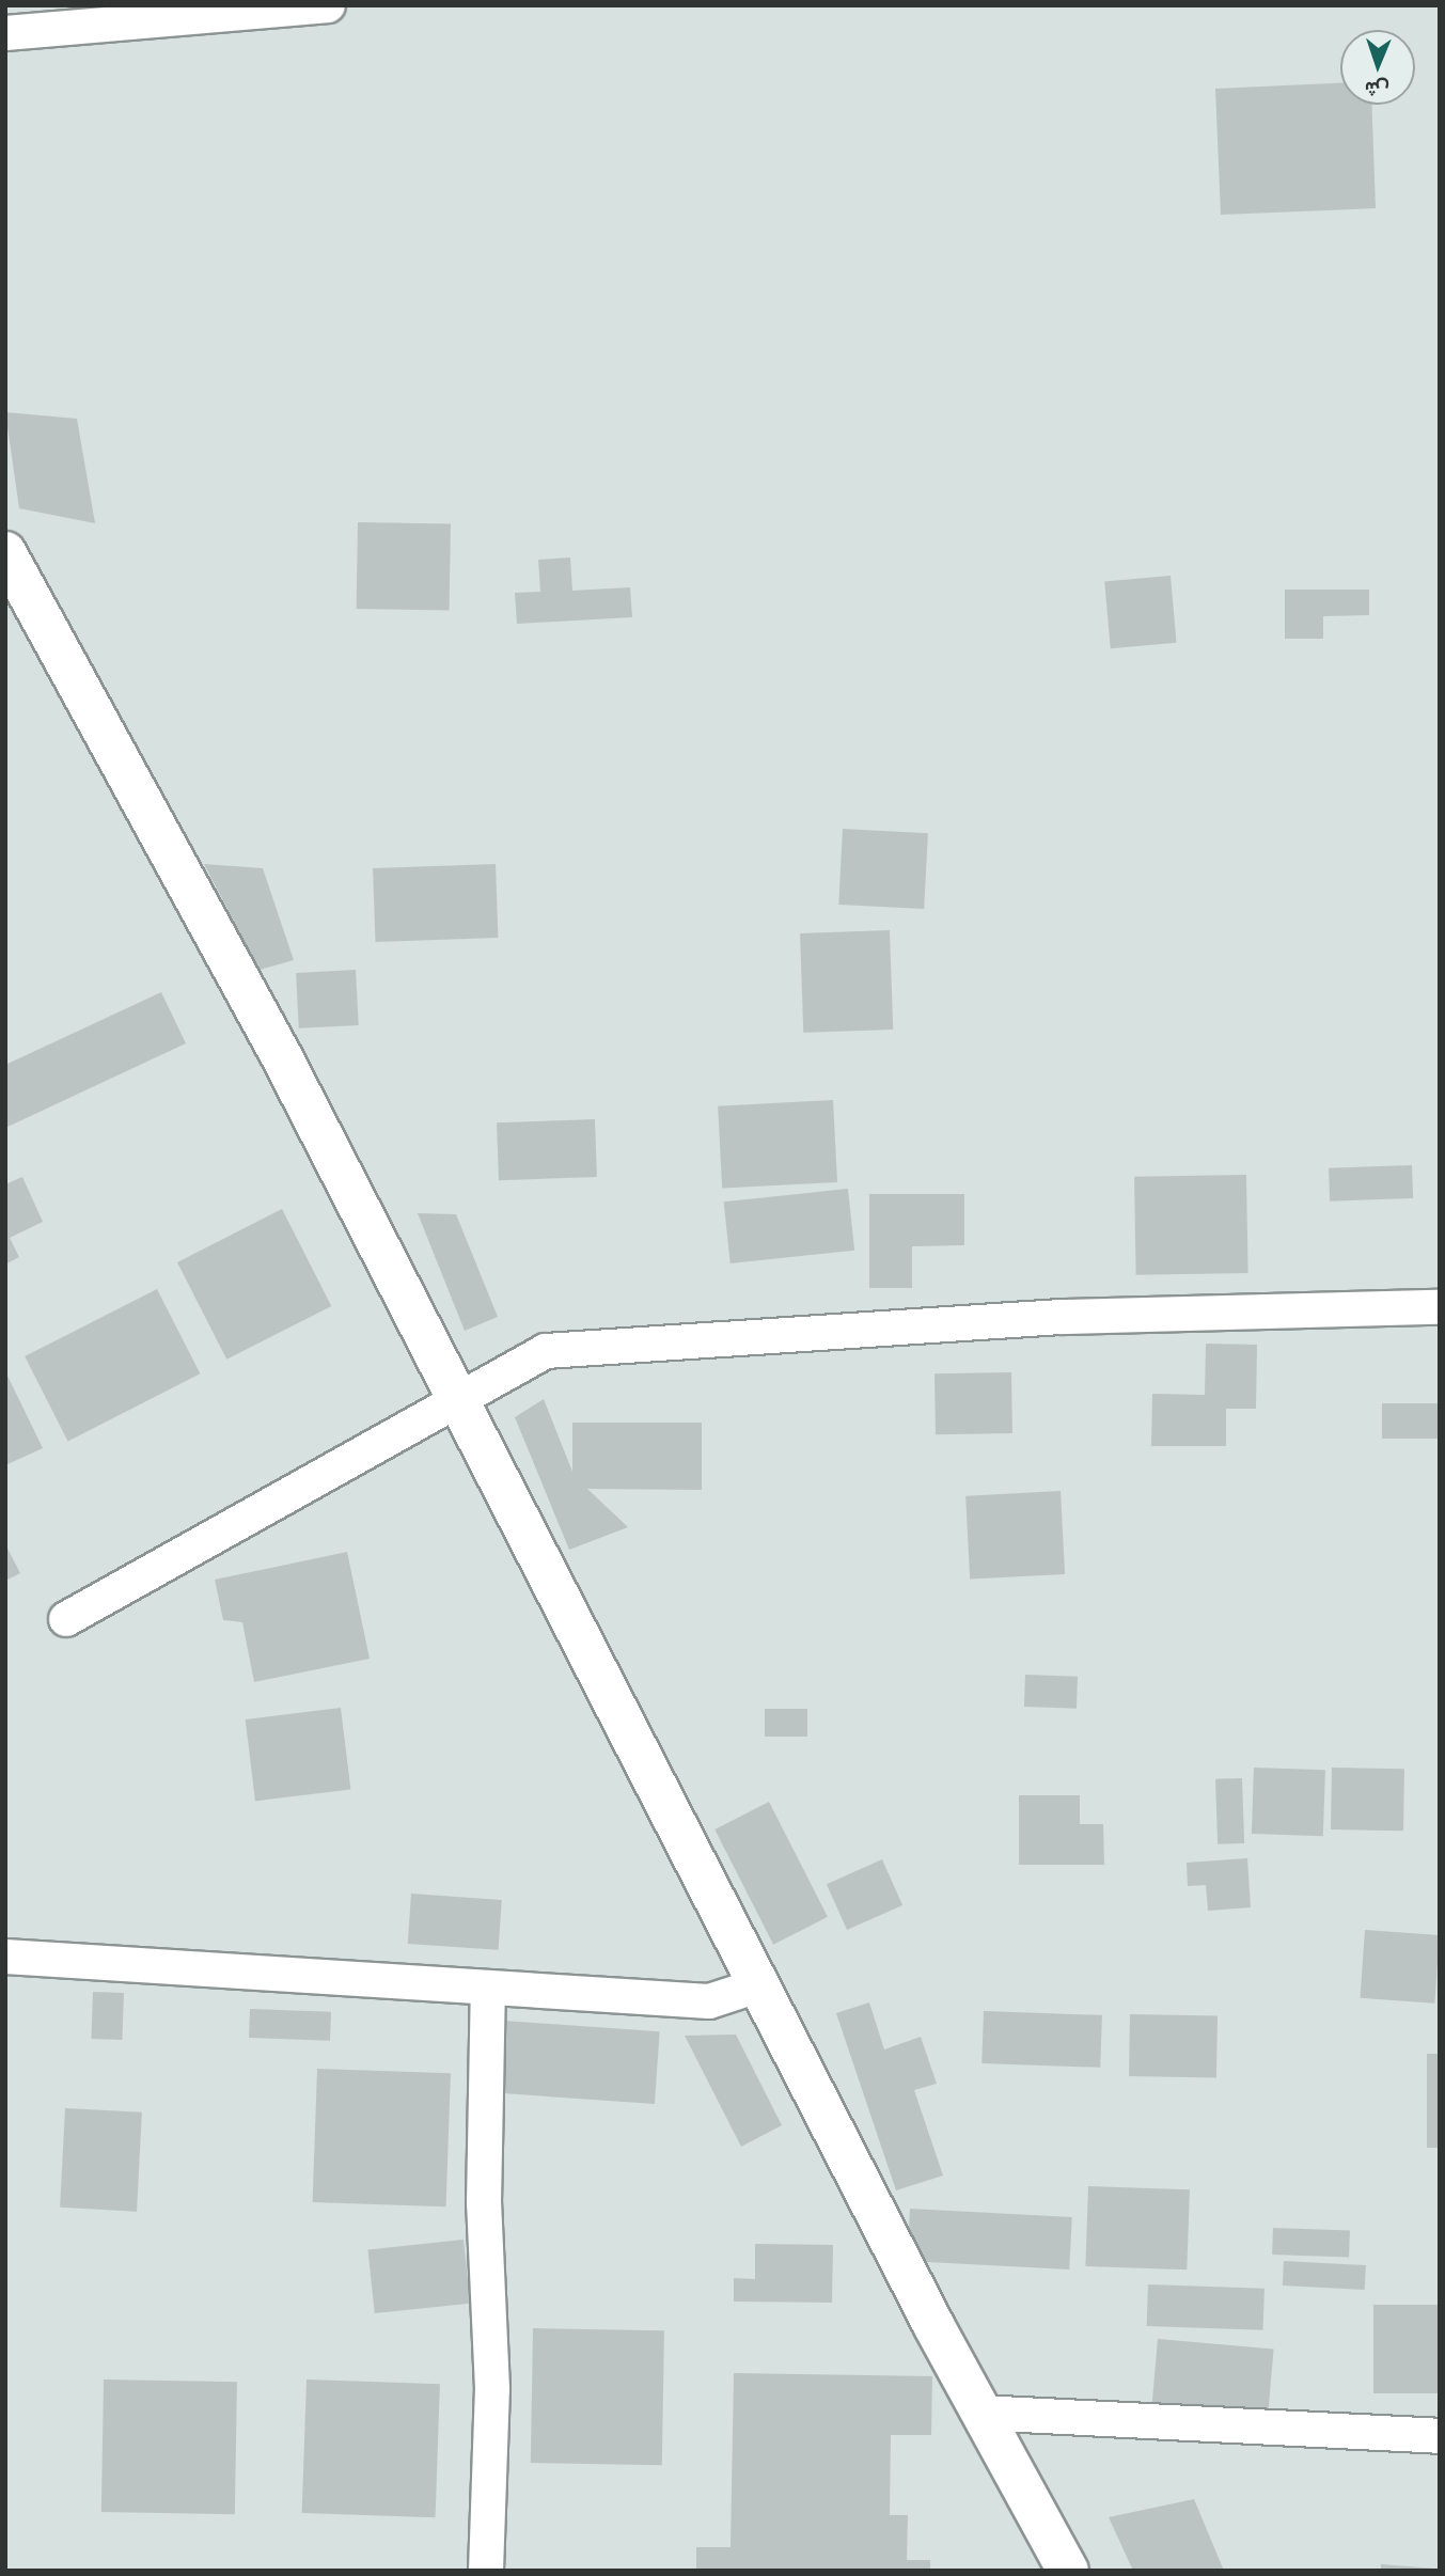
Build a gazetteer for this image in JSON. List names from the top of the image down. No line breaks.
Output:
{"north":"bottom"}
